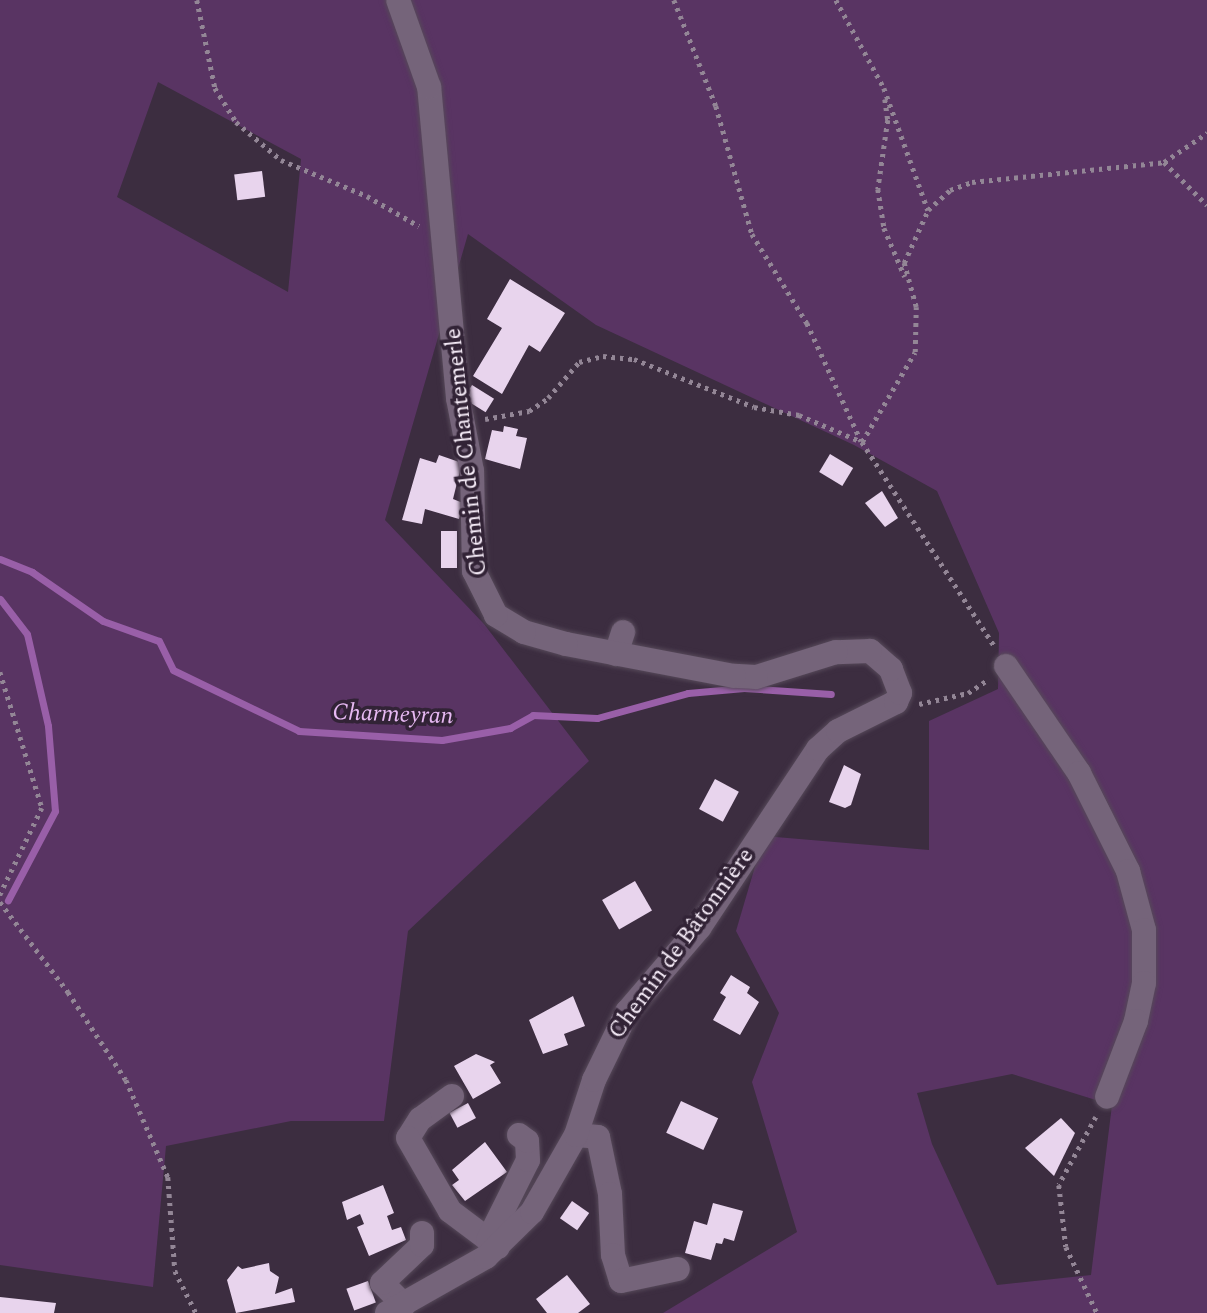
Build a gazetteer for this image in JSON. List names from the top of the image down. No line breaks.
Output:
{"streets":{"street":["Chemin de Chantemerle","Chemin de Bâtonnière"]},"crossings":[["Chemin de Chantemerle","Chemin de Bâtonnière"]],"water":["Charmeyran"]}
